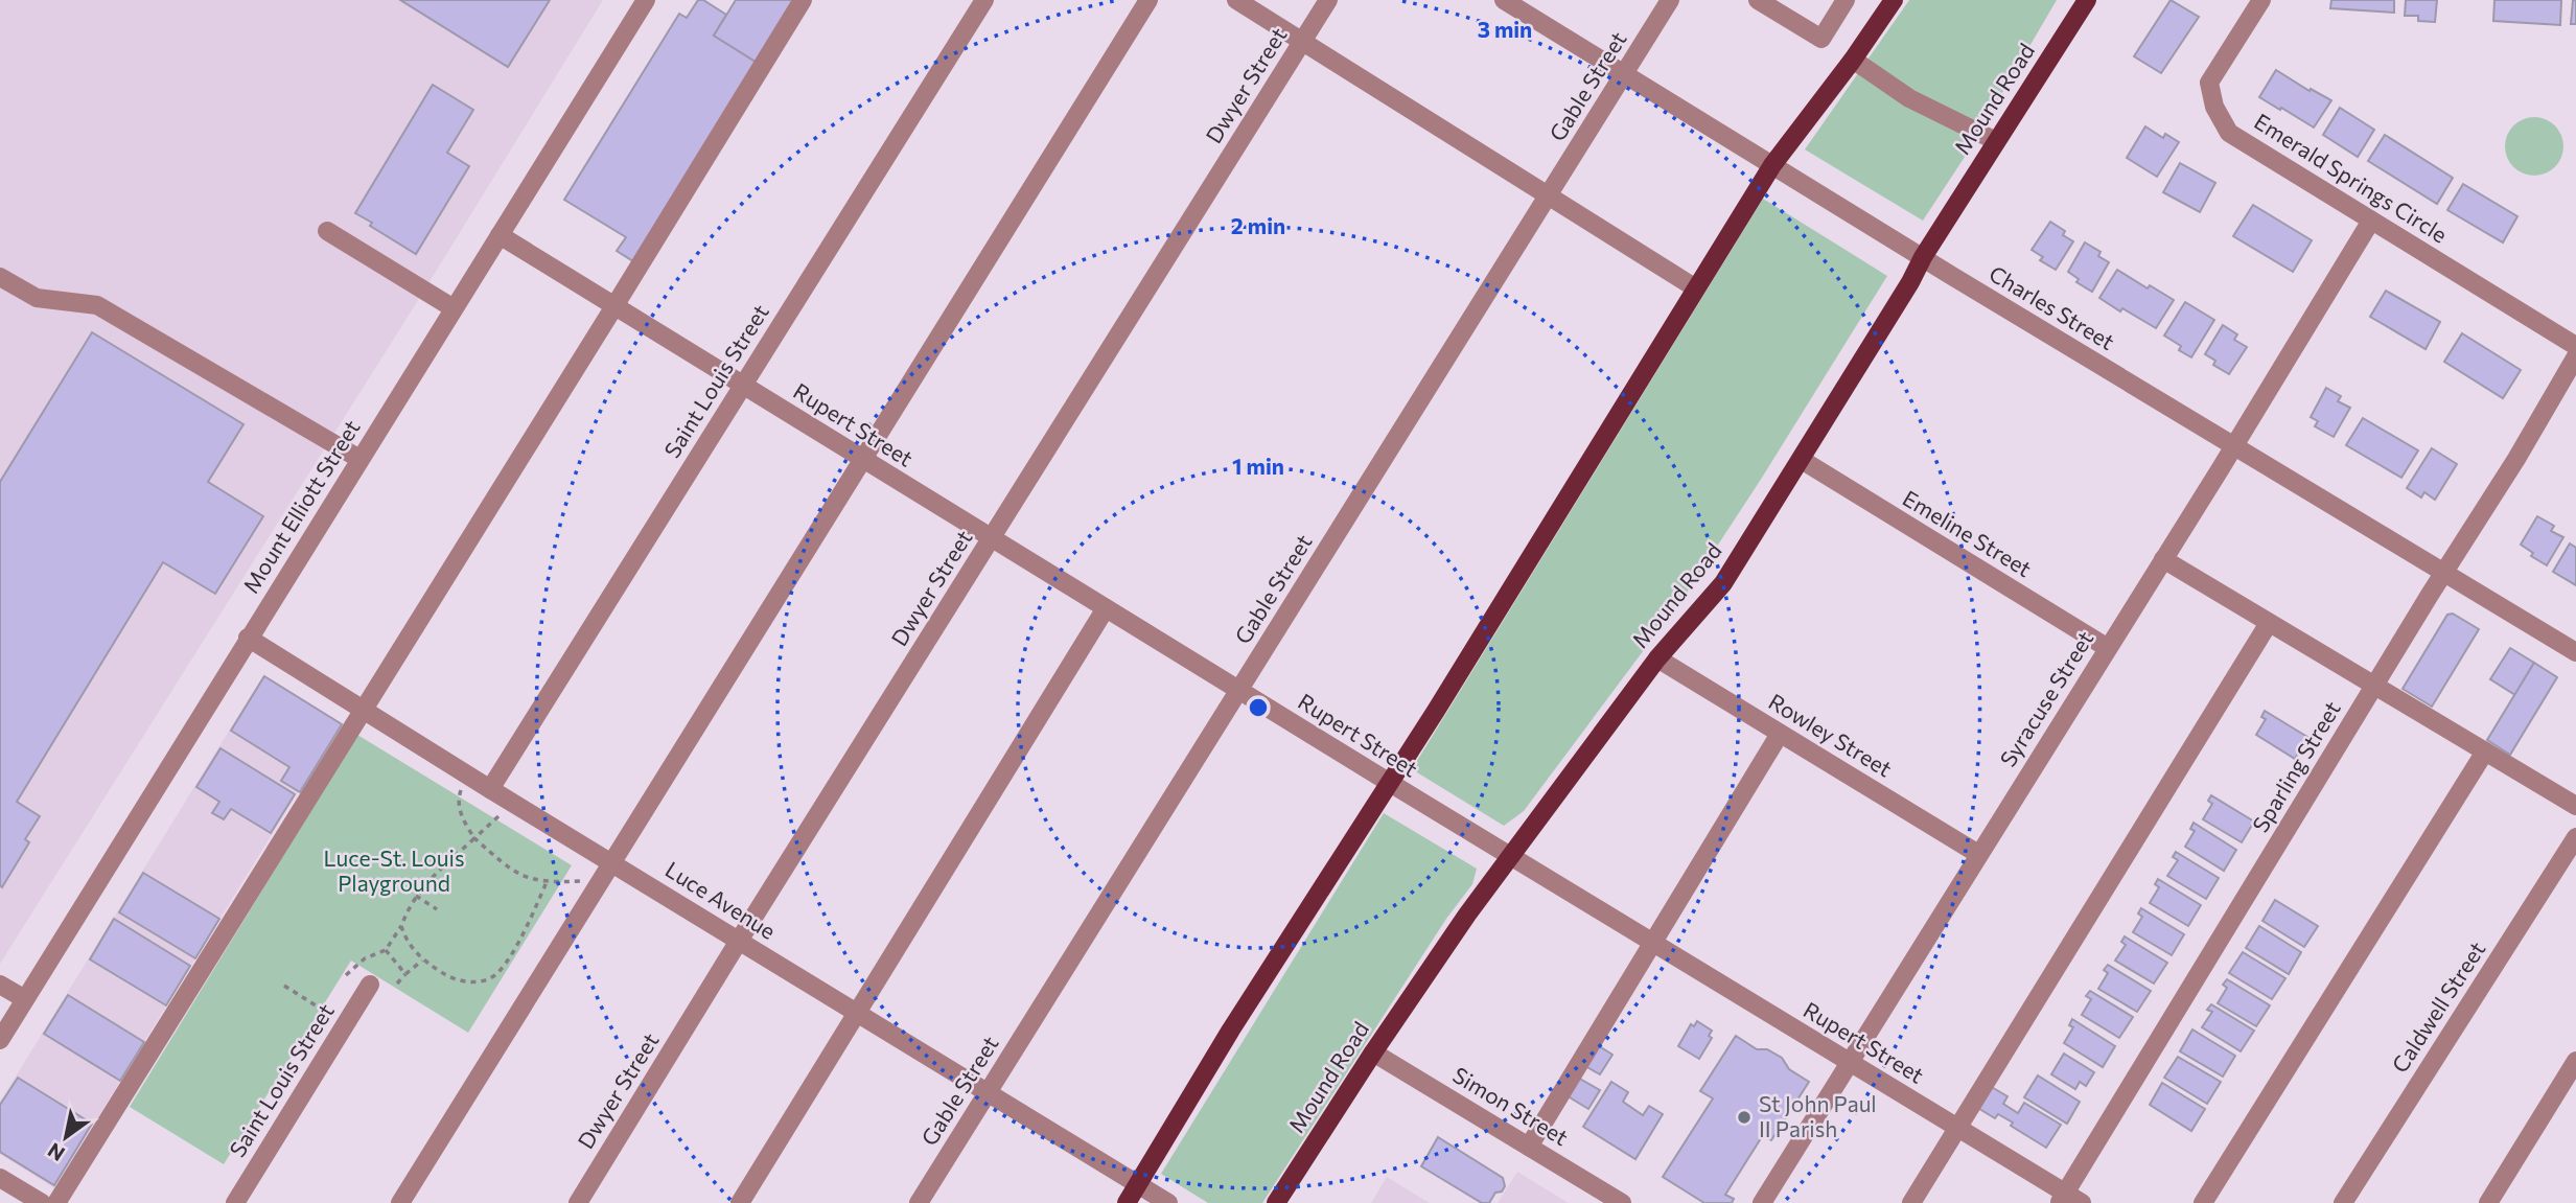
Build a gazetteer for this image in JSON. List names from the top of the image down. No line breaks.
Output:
{"streets":{"main road":["Mound Road"],"street":["Dwyer Street","Gable Street","Emerald Springs Circle","Charles Street","Saint Louis Street","Rupert Street","Mount Elliott Street","Emeline Street","Syracuse Street","Rowley Street","Sparling Street","Luce Avenue","Caldwell Street","Simon Street"]},"crossings":[["Dwyer Street","Rupert Street"],["Dwyer Street","Luce Avenue"],["Gable Street","Charles Street"],["Gable Street","Rupert Street"],["Gable Street","Luce Avenue"],["Mound Road","Charles Street"],["Mound Road","Rupert Street"],["Mound Road","Emeline Street"],["Mound Road","Rowley Street"],["Mound Road","Simon Street"],["Emerald Springs Circle","Syracuse Street"],["Charles Street","Syracuse Street"],["Charles Street","Sparling Street"],["Saint Louis Street","Rupert Street"],["Saint Louis Street","Luce Avenue"],["Rupert Street","Mount Elliott Street"],["Rupert Street","Syracuse Street"],["Rupert Street","Sparling Street"],["Mount Elliott Street","Luce Avenue"],["Emeline Street","Syracuse Street"],["Syracuse Street","Rowley Street"]],"parks":["Luce-St. Louis Playground"],"places":["St John Paul II Parish"],"north":"bottom left","rings":["3 min","2 min","1 min"]}
